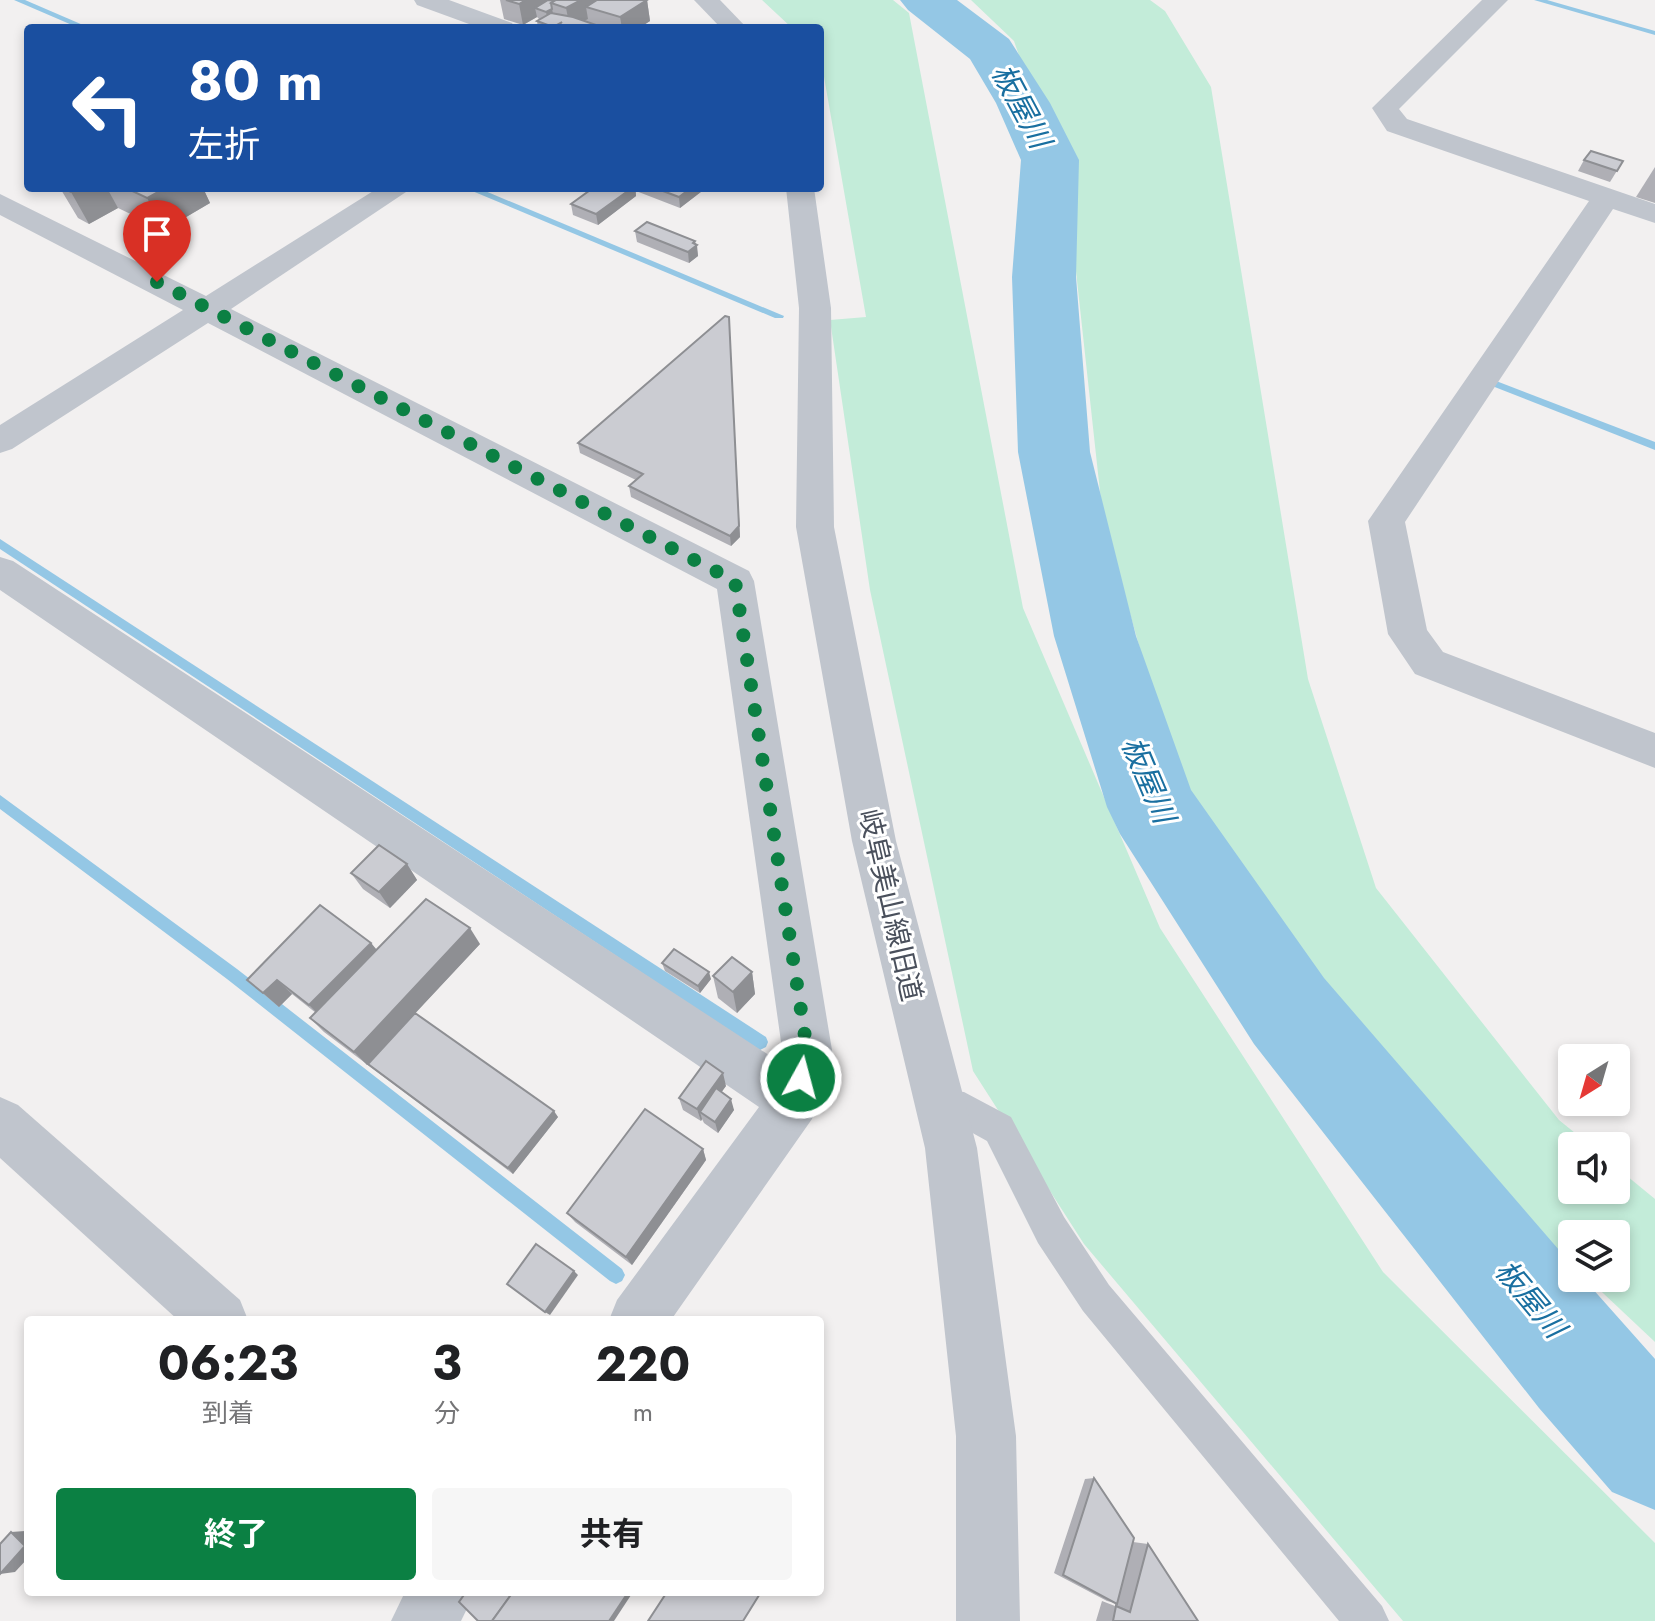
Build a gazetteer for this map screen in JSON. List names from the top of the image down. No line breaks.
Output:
{"streets":{"street":["岐阜美山線旧道"]},"water":["板屋川"],"north":"bottom left","page":{"turn":["80 m","左折"],"eta":["06:23","到着","3","分","220","m"],"buttons":["終了","共有"]}}
